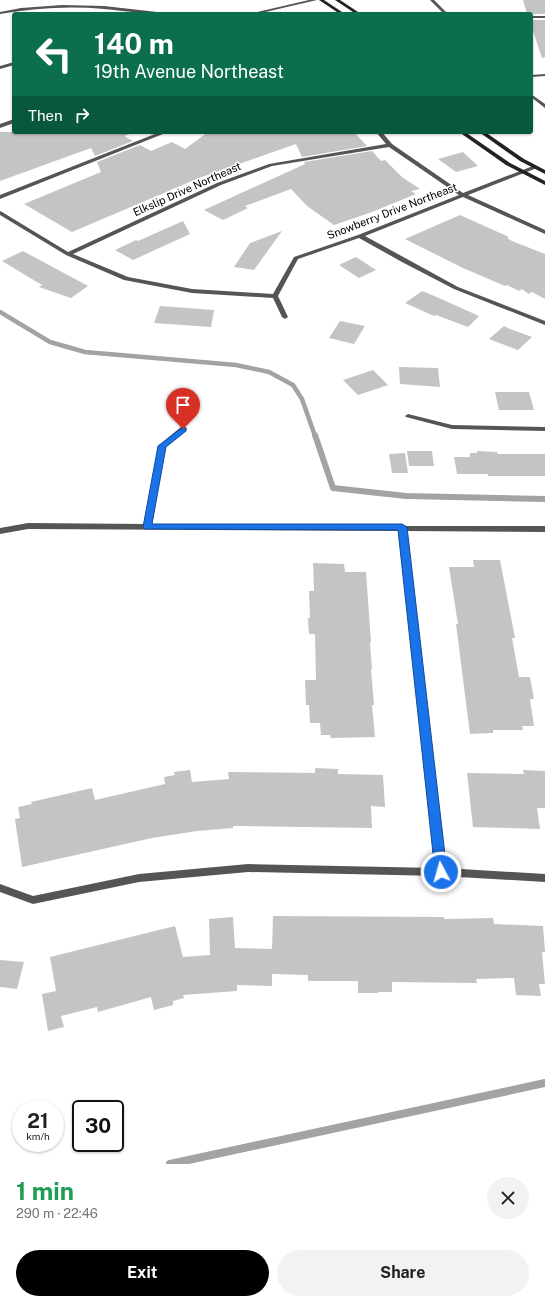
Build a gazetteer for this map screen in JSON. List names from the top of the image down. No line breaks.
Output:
{"streets":{"street":["Elkslip Drive Northeast","Snowberry Drive Northeast"]},"page":{"turn":["140 m","19th Avenue Northeast"],"then":"Then","speed":"21 km/h","limit":"30","heading":["1 min","290 m · 22:46"],"buttons":["Exit","Share"]}}
